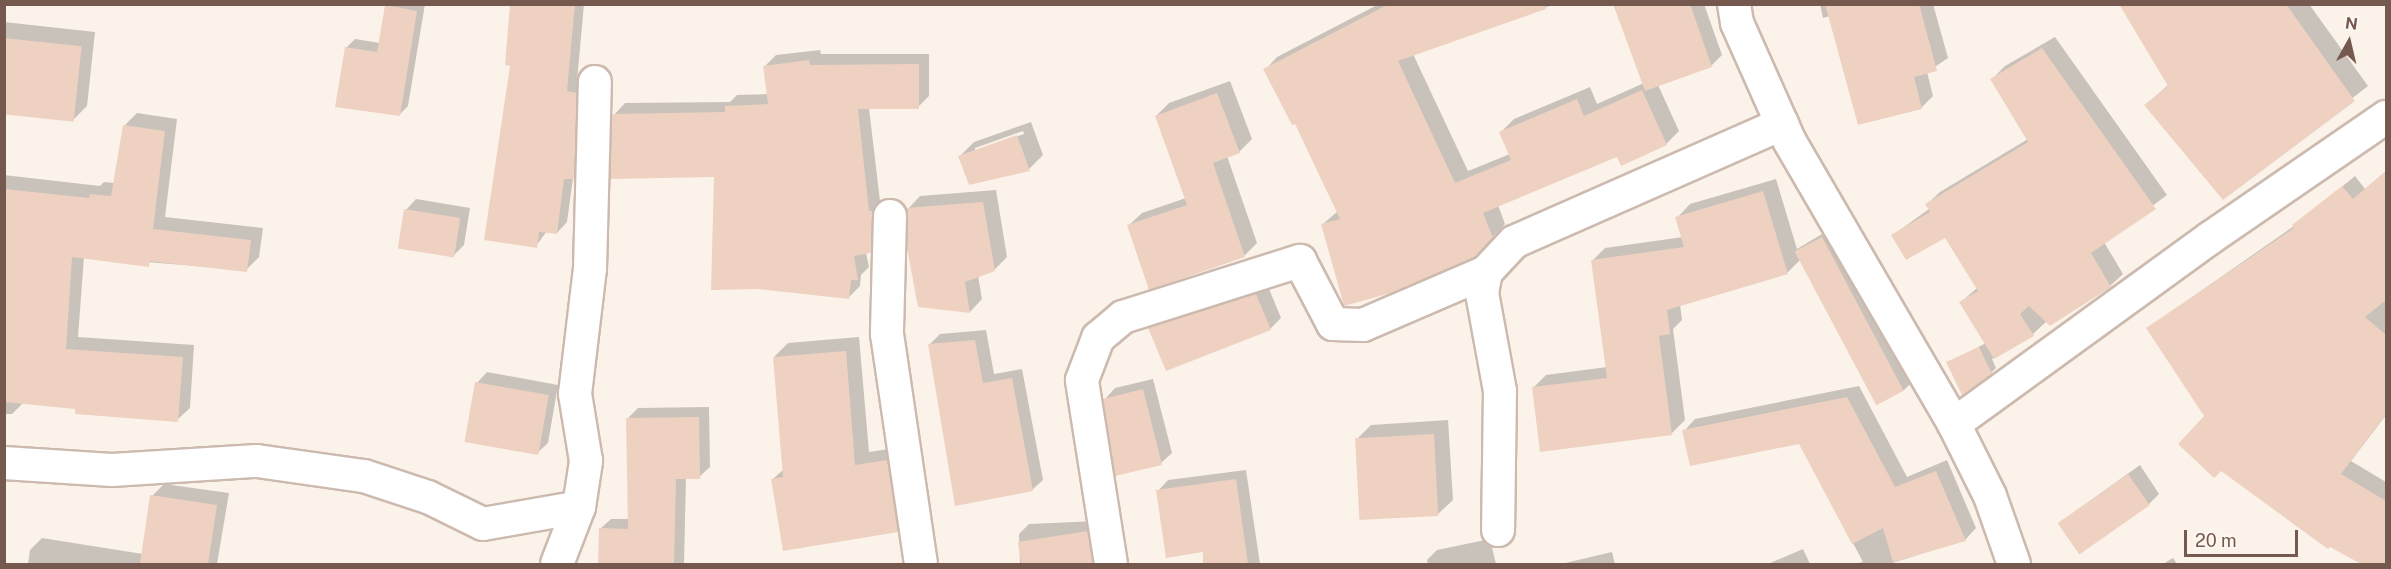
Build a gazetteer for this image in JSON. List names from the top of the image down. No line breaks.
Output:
{"scale_bar":"20 m","north":"top"}
